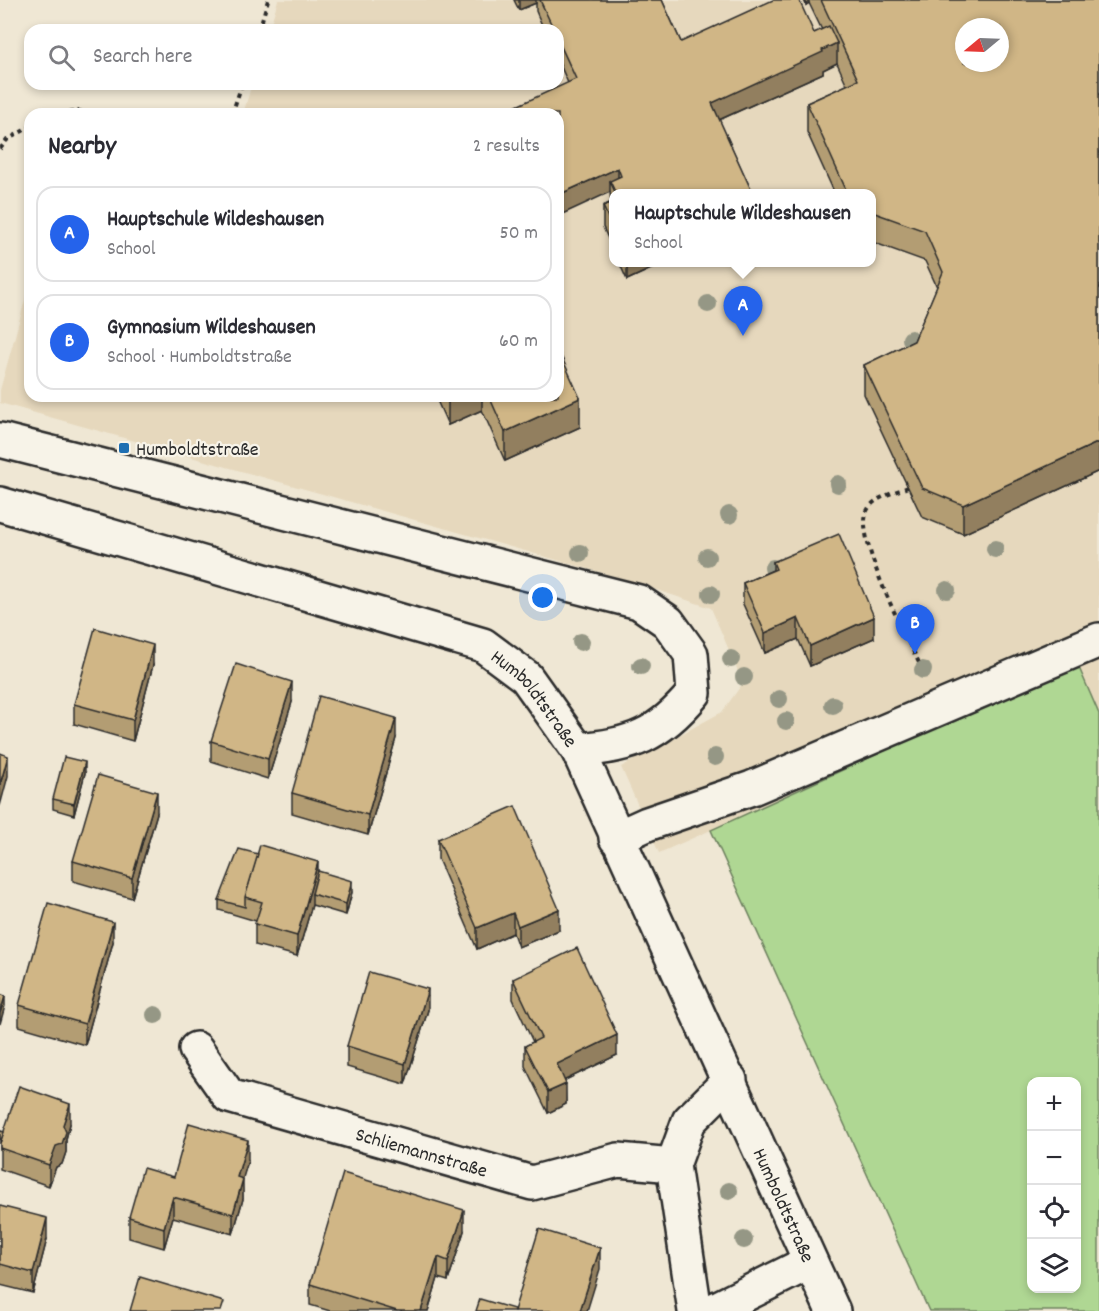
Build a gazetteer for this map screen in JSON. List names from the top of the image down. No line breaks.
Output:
{"streets":{"street":["Humboldtstraße","Schliemannstraße"]},"places":{"transit":["Humboldtstraße"]},"north":"left","page":{"search":"Search here","heading":["Nearby","2 results"],"list":[{"mark":"A","name":"Hauptschule Wildeshausen","note":"School","value":"50 m"},{"mark":"B","name":"Gymnasium Wildeshausen","note":"School · Humboldtstraße","value":"60 m"}],"popup":["Hauptschule Wildeshausen","School"],"pins":["A","B"],"map_buttons":["+","−"]}}
